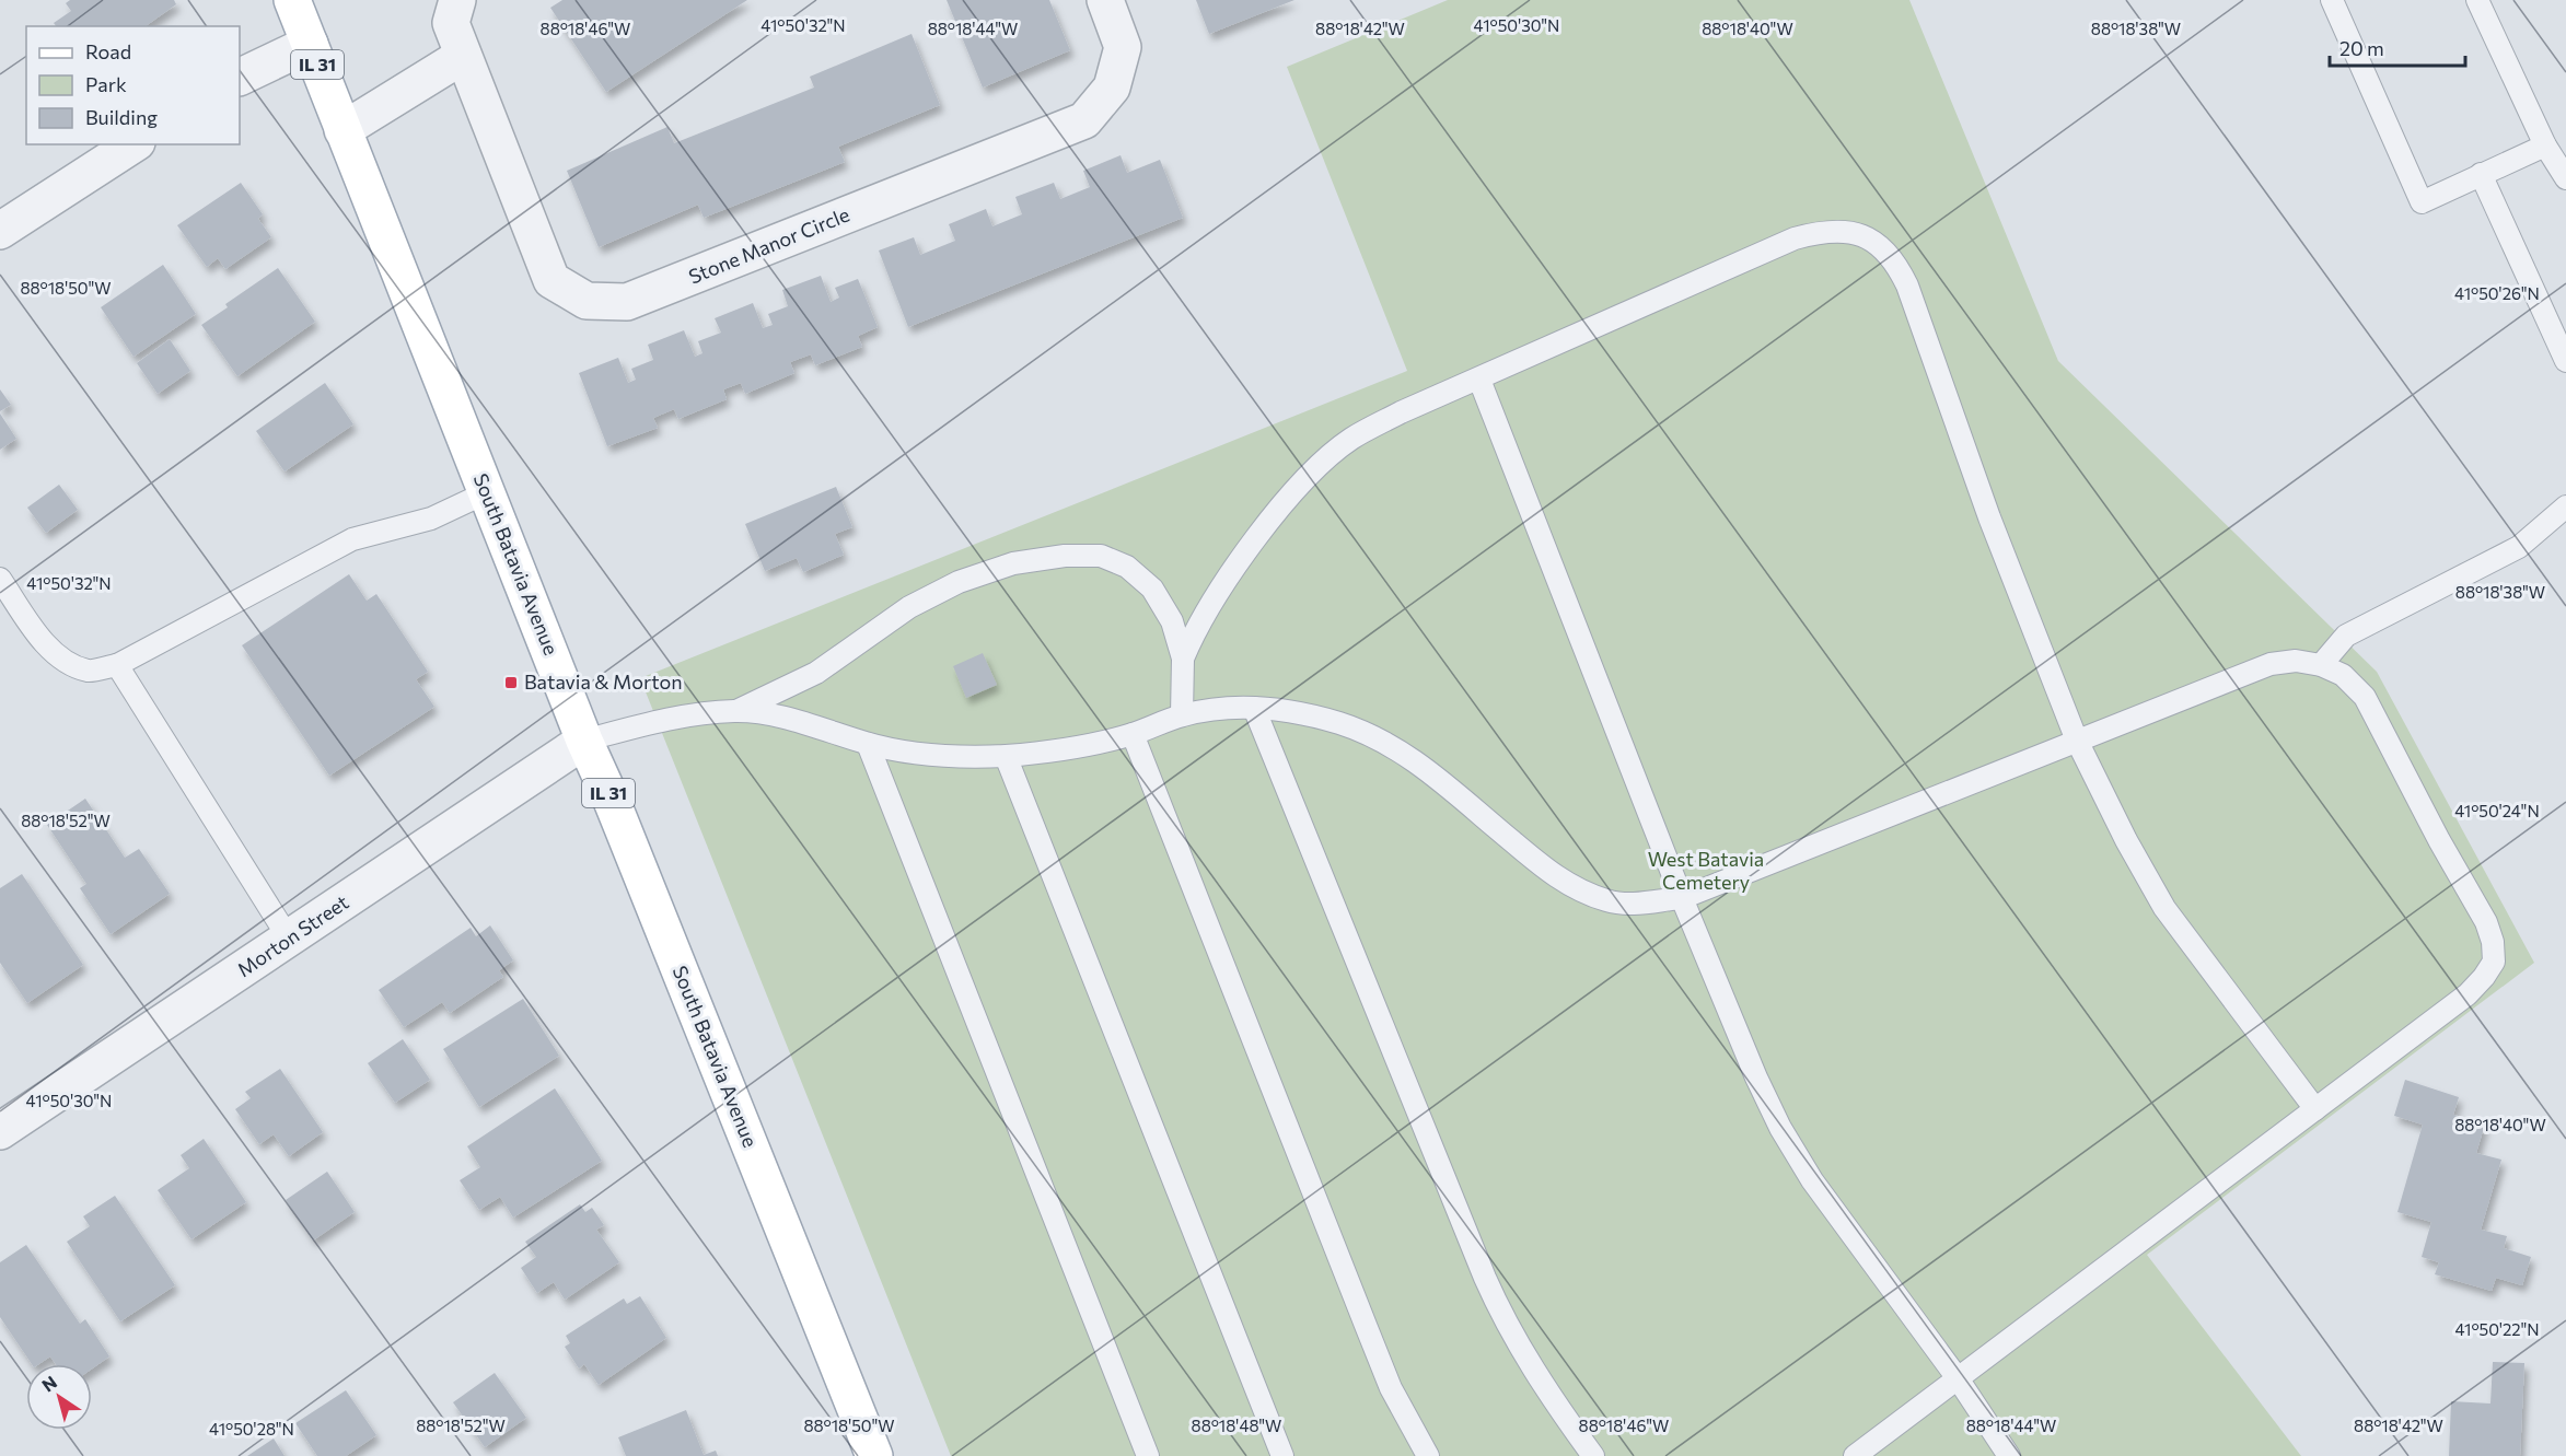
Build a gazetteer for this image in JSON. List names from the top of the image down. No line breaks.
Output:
{"streets":{"main road":["IL 31","South Batavia Avenue"],"street":["Stone Manor Circle","Morton Street"]},"crossings":[["South Batavia Avenue","Morton Street"]],"parks":["West Batavia Cemetery"],"places":{"transit":["Batavia & Morton"]},"legend":["Road","Park","Building"],"scale_bar":"20 m","north":"top left","coordinates":["41°50'32\"N","41°50'30\"N","88°18'46\"W","88°18'44\"W","88°18'42\"W","88°18'40\"W","88°18'38\"W","88°18'50\"W","41°50'26\"N","41°50'24\"N","88°18'52\"W","41°50'22\"N","88°18'48\"W","41°50'28\"N"]}
